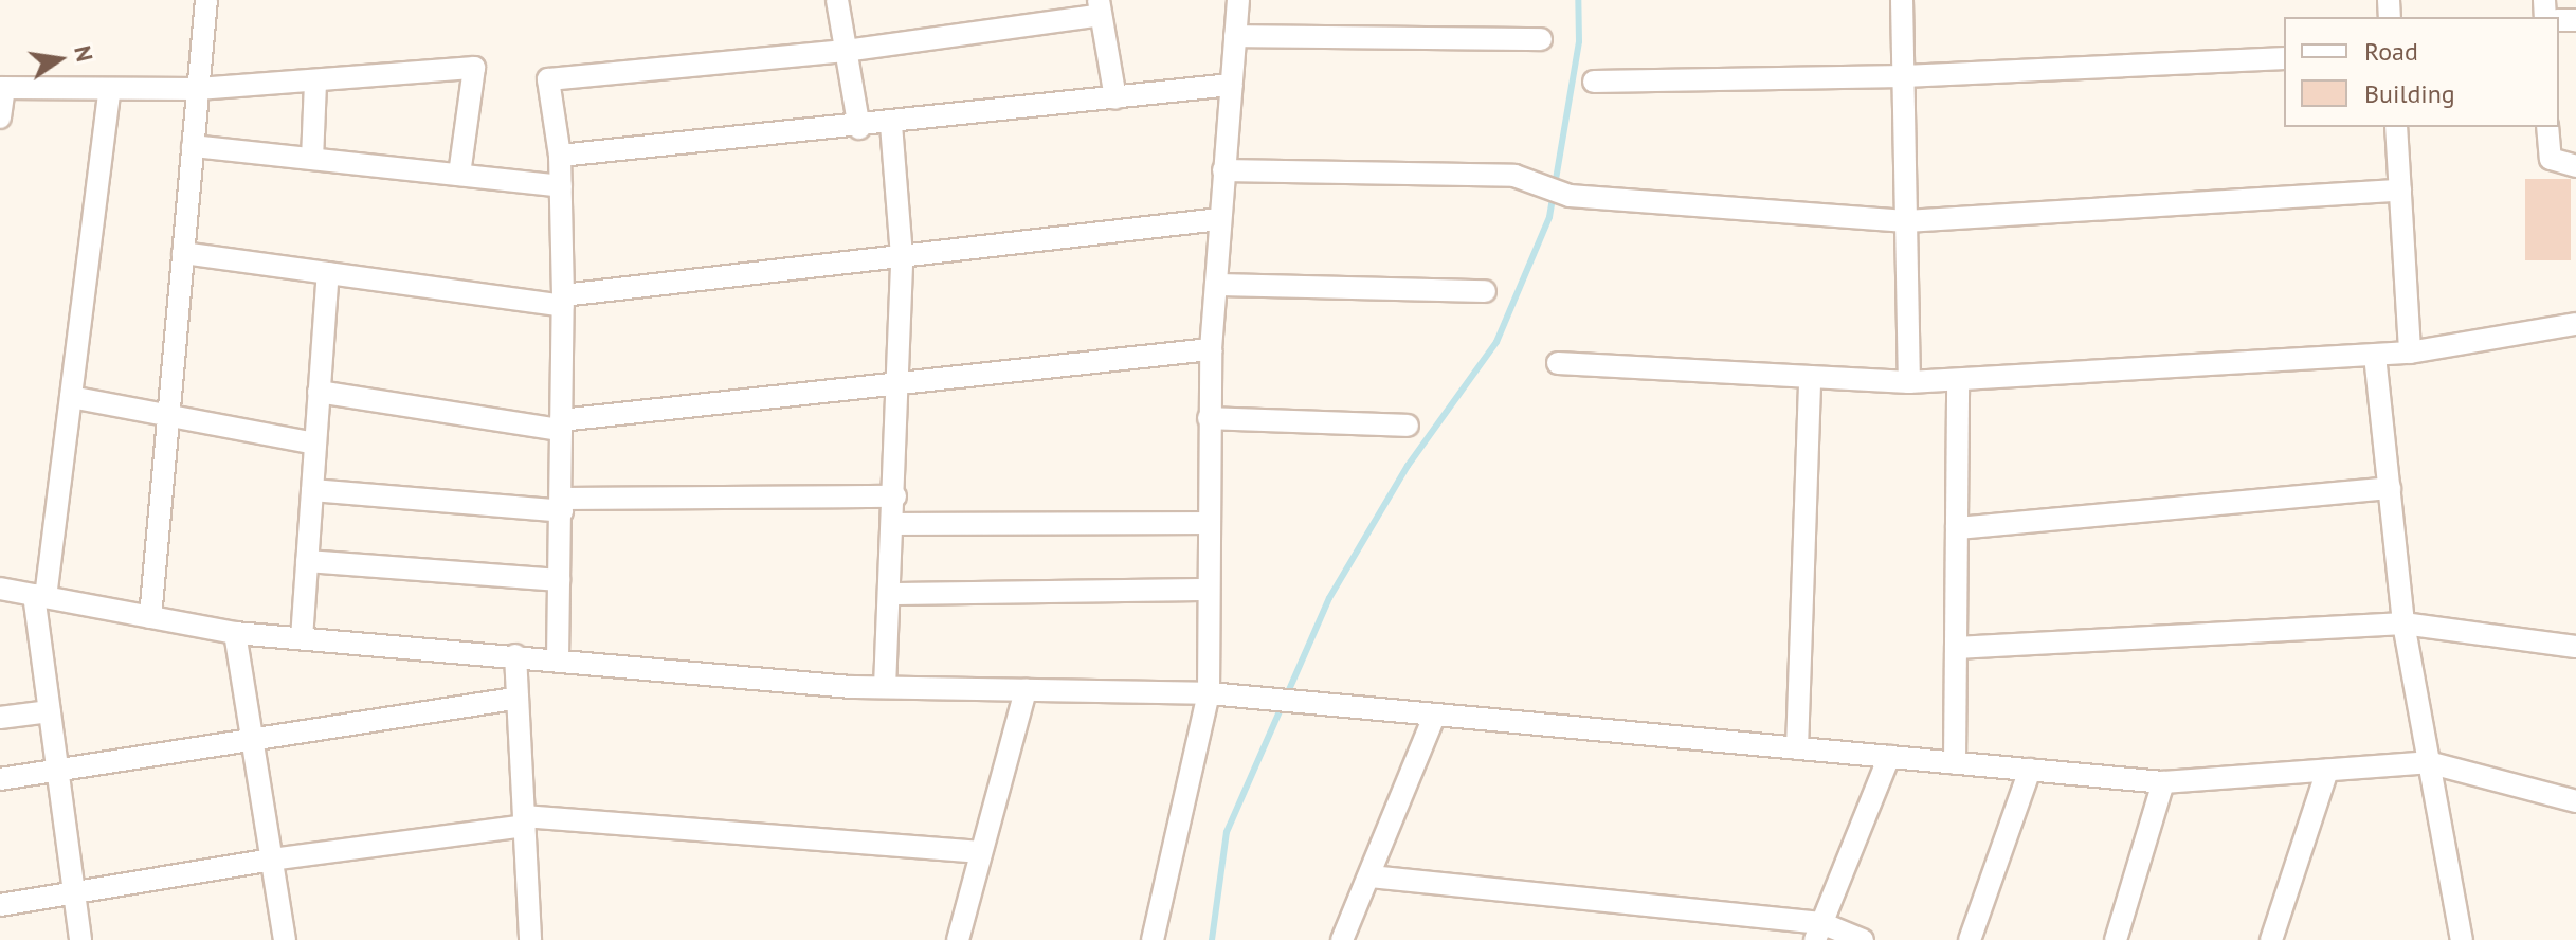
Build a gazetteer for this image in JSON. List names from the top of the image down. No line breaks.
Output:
{"legend":["Road","Building"],"north":"right"}
